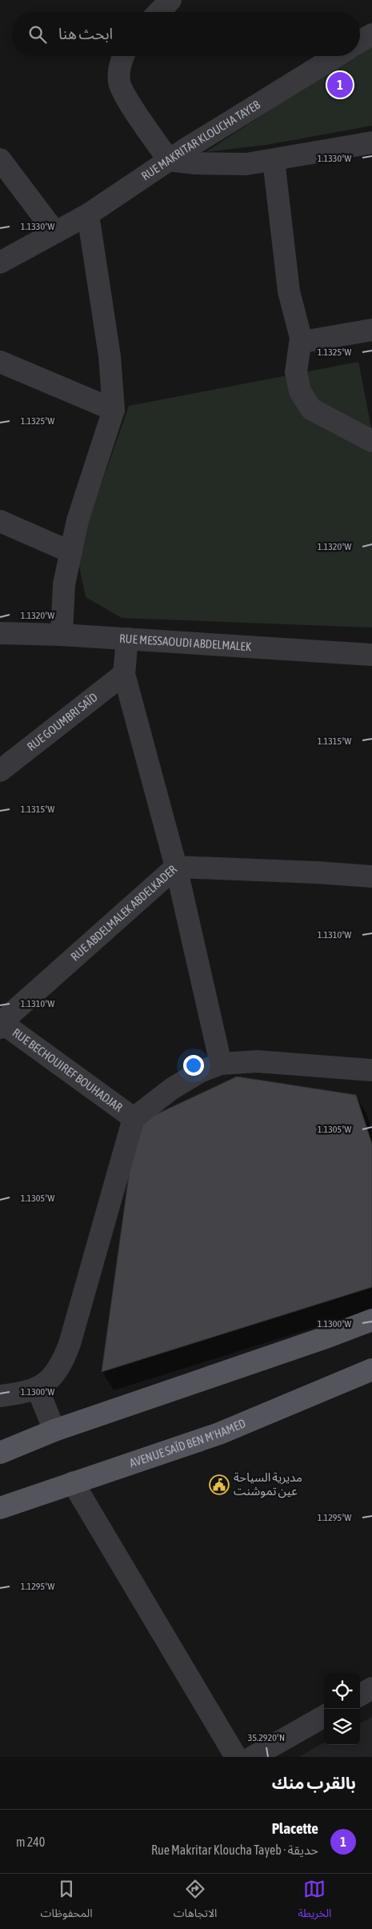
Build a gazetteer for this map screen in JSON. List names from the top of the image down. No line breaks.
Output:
{"streets":{"main road":["AVENUE SAÏD BEN M'HAMED"],"street":["RUE MAKRITAR KLOUCHA TAYEB","RUE MESSAOUDI ABDELMALEK","RUE GOUMBRI SAÏD","RUE ABDELMALEK ABDELKADER","RUE BECHOUIREF BOUHADJAR"]},"crossings":[["RUE ABDELMALEK ABDELKADER","RUE BECHOUIREF BOUHADJAR"]],"places":{"public building":["مديرية السياحة عين تموشنت"]},"page":{"search":"ابحث هنا","pins":"1","heading":"بالقرب منك","list":[{"mark":"1","name":"Placette","note":"حديقة · Rue Makritar Kloucha Tayeb","value":"240 m"}],"nav":["الخريطة","الاتجاهات","المحفوظات"]},"coordinates":["1.1330°W","1.1325°W","1.1320°W","1.1315°W","1.1310°W","1.1305°W","1.1300°W","1.1295°W","35.2920°N"]}
